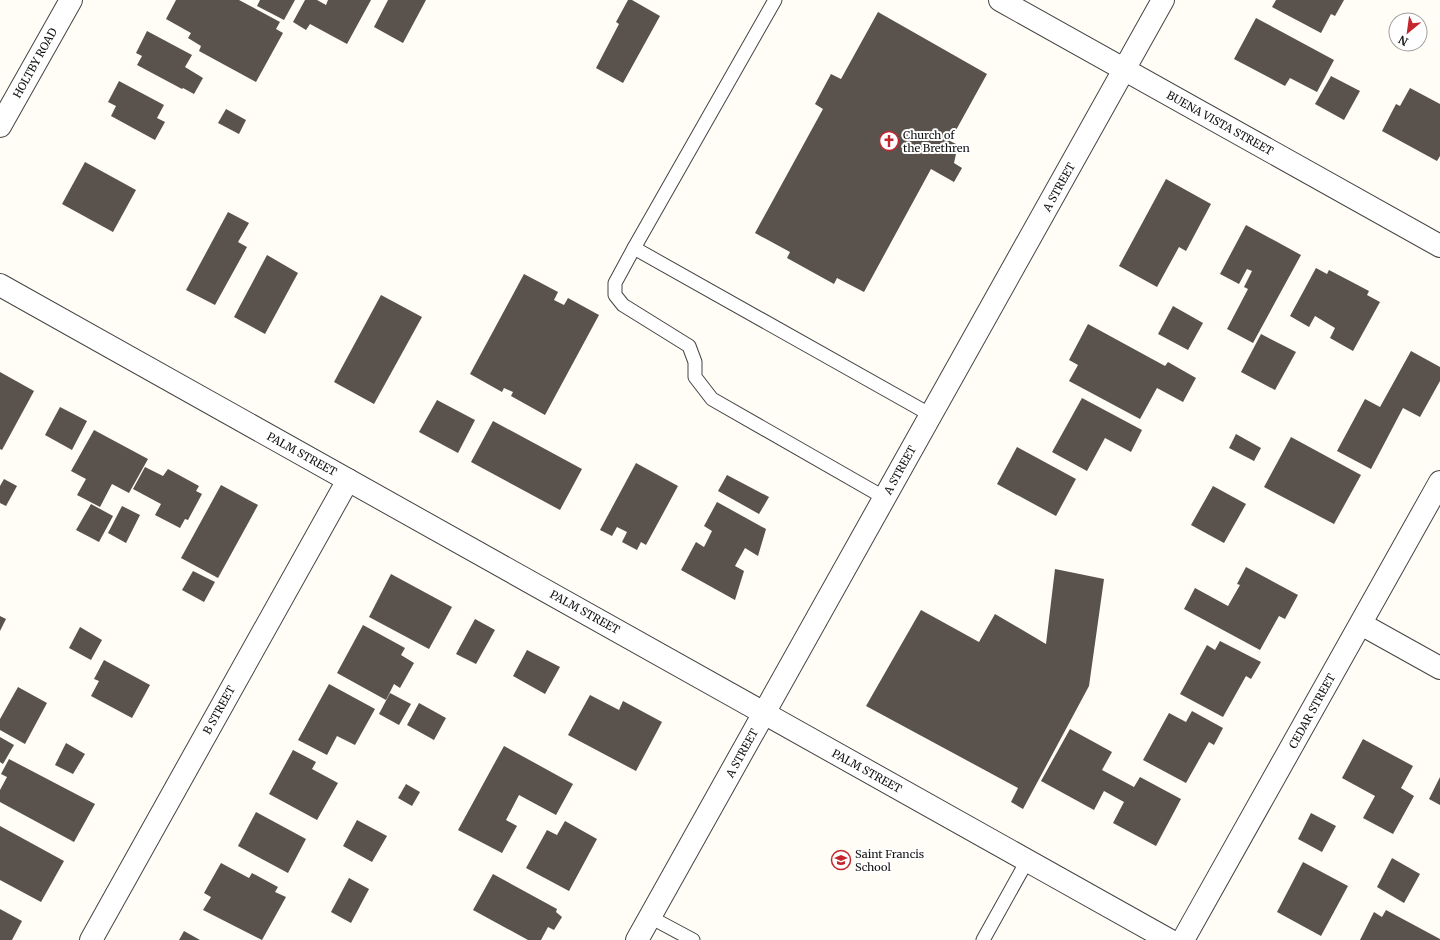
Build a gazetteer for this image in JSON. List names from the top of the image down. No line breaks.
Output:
{"streets":{"street":["HOLTBY ROAD","BUENA VISTA STREET","A STREET","PALM STREET","B STREET","CEDAR STREET"]},"crossings":[["BUENA VISTA STREET","A STREET"],["A STREET","PALM STREET"],["PALM STREET","B STREET"]],"places":{"church":["Church of the Brethren"],"school or university":["Saint Francis School"]},"north":"bottom left"}
